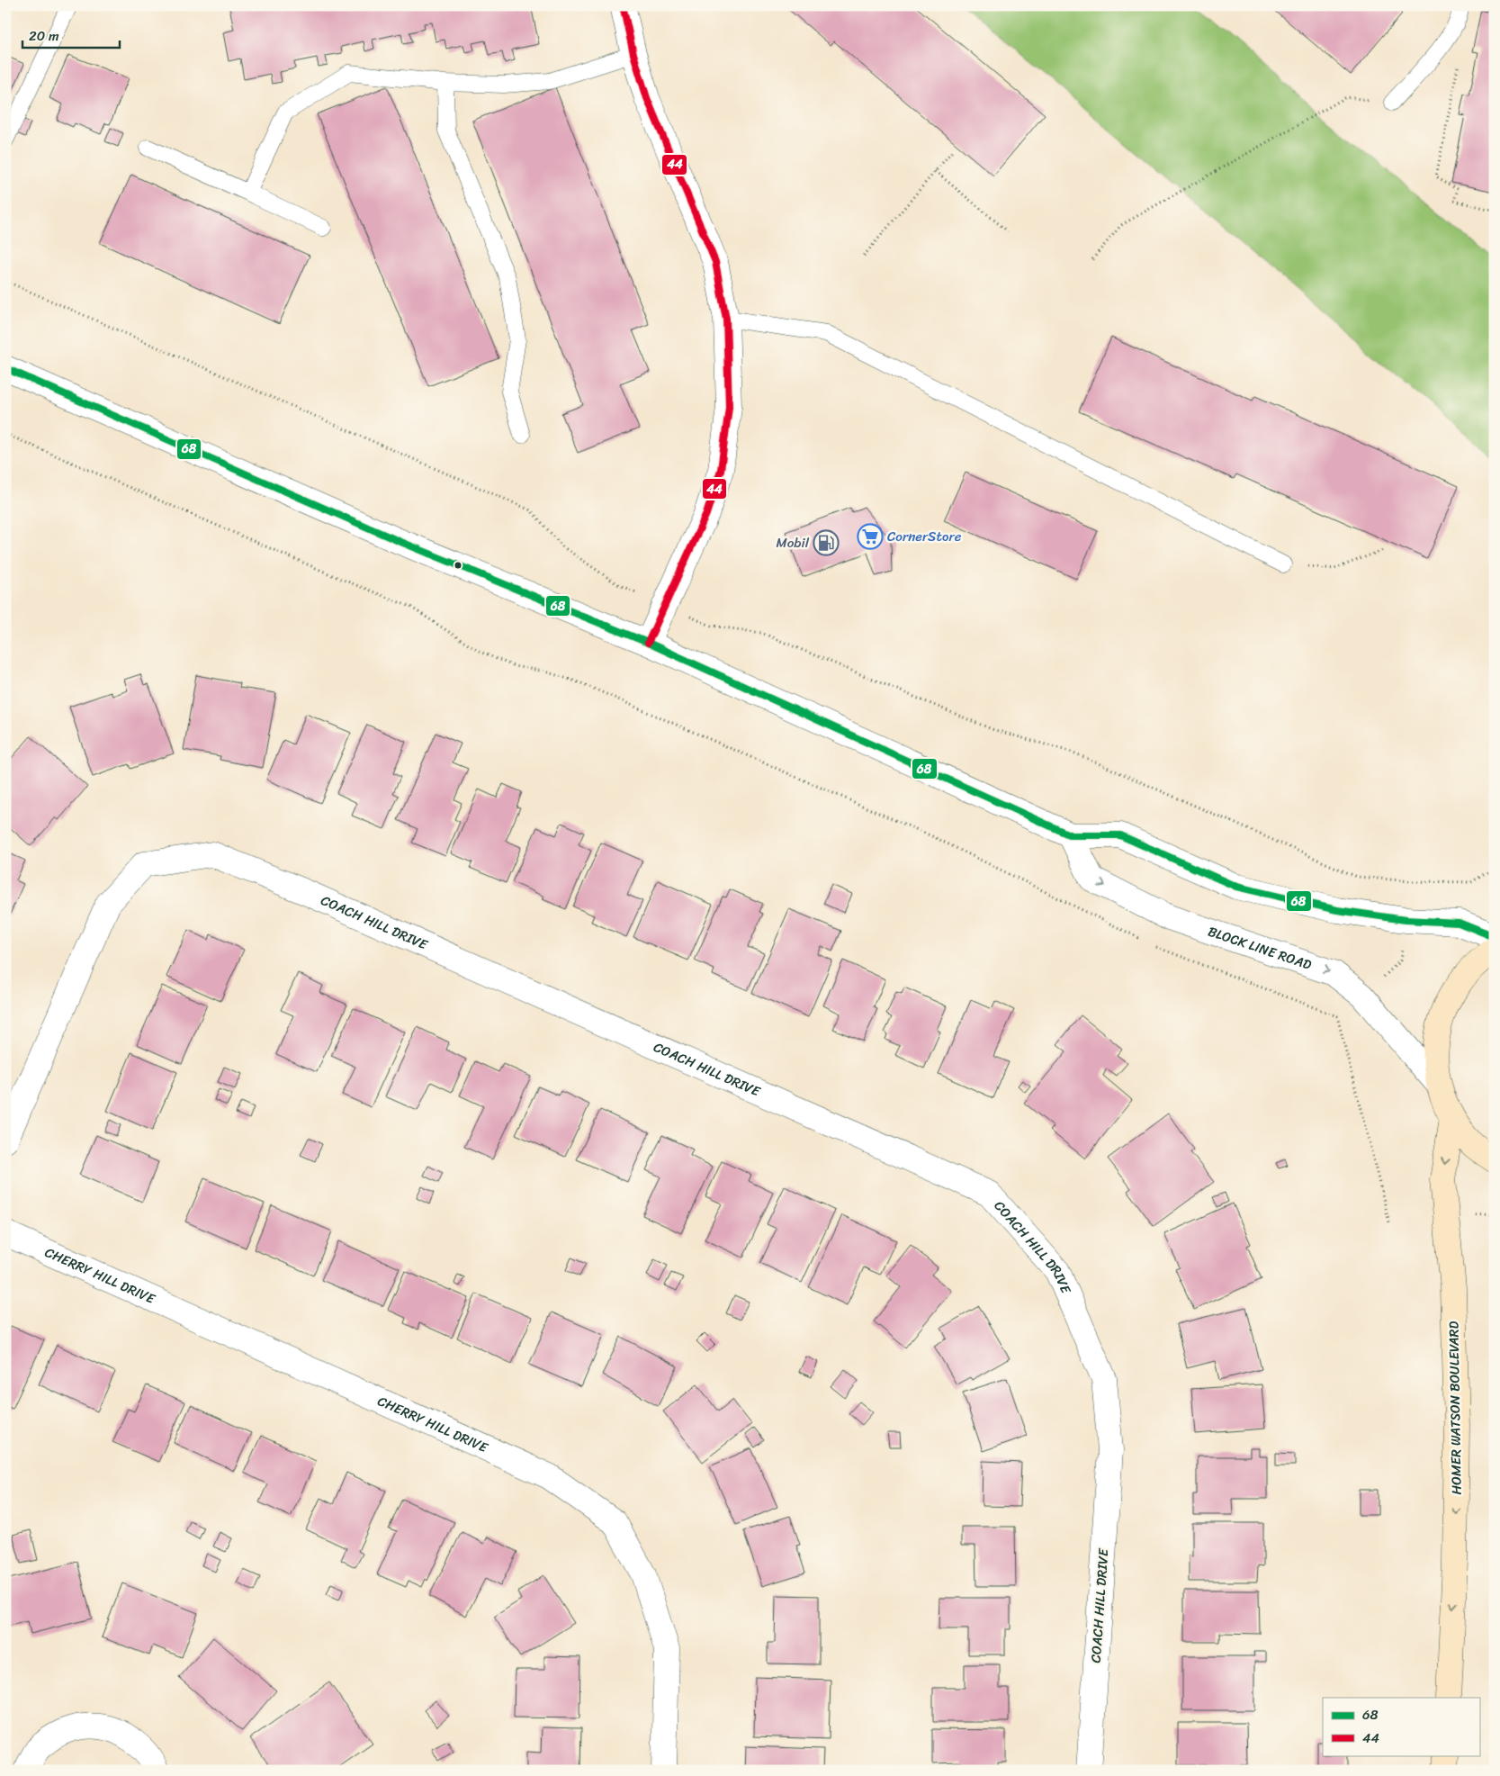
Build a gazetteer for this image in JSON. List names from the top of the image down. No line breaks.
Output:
{"streets":{"main road":["HOMER WATSON BOULEVARD"],"street":["COACH HILL DRIVE","BLOCK LINE ROAD","CHERRY HILL DRIVE"]},"one_way":["HOMER WATSON BOULEVARD"],"places":{"supermarket":["CornerStore"],"fuel station":["Mobil"]},"lines":["transit line 44","transit line 68"],"legend":["68","44"],"scale_bar":"20 m"}
